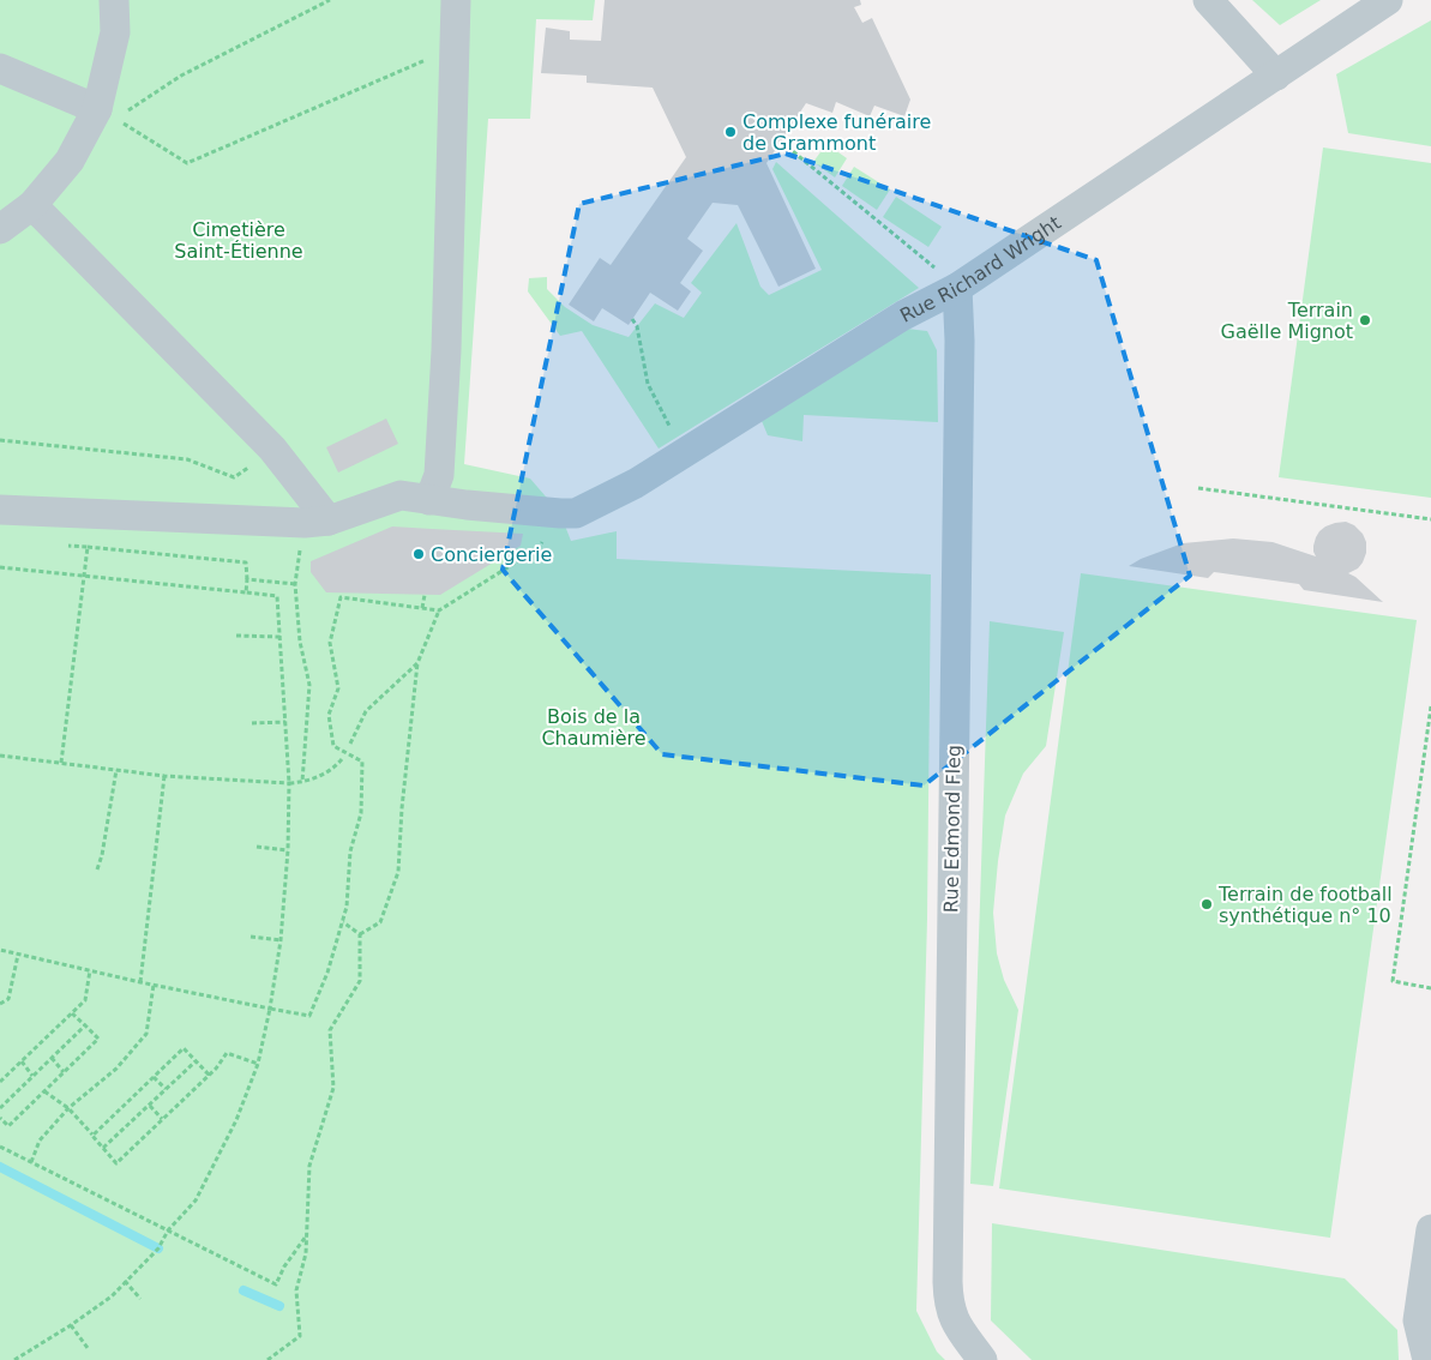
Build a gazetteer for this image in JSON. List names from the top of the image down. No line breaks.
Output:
{"streets":{"street":["Rue Richard Wright","Rue Edmond Fleg"]},"crossings":[["Rue Richard Wright","Rue Edmond Fleg"]],"parks":["Cimetière Saint-Étienne","Bois de la Chaumière"],"places":["Complexe funéraire de Grammont","Terrain Gaëlle Mignot","Conciergerie","Terrain de football synthétique n° 10"]}
